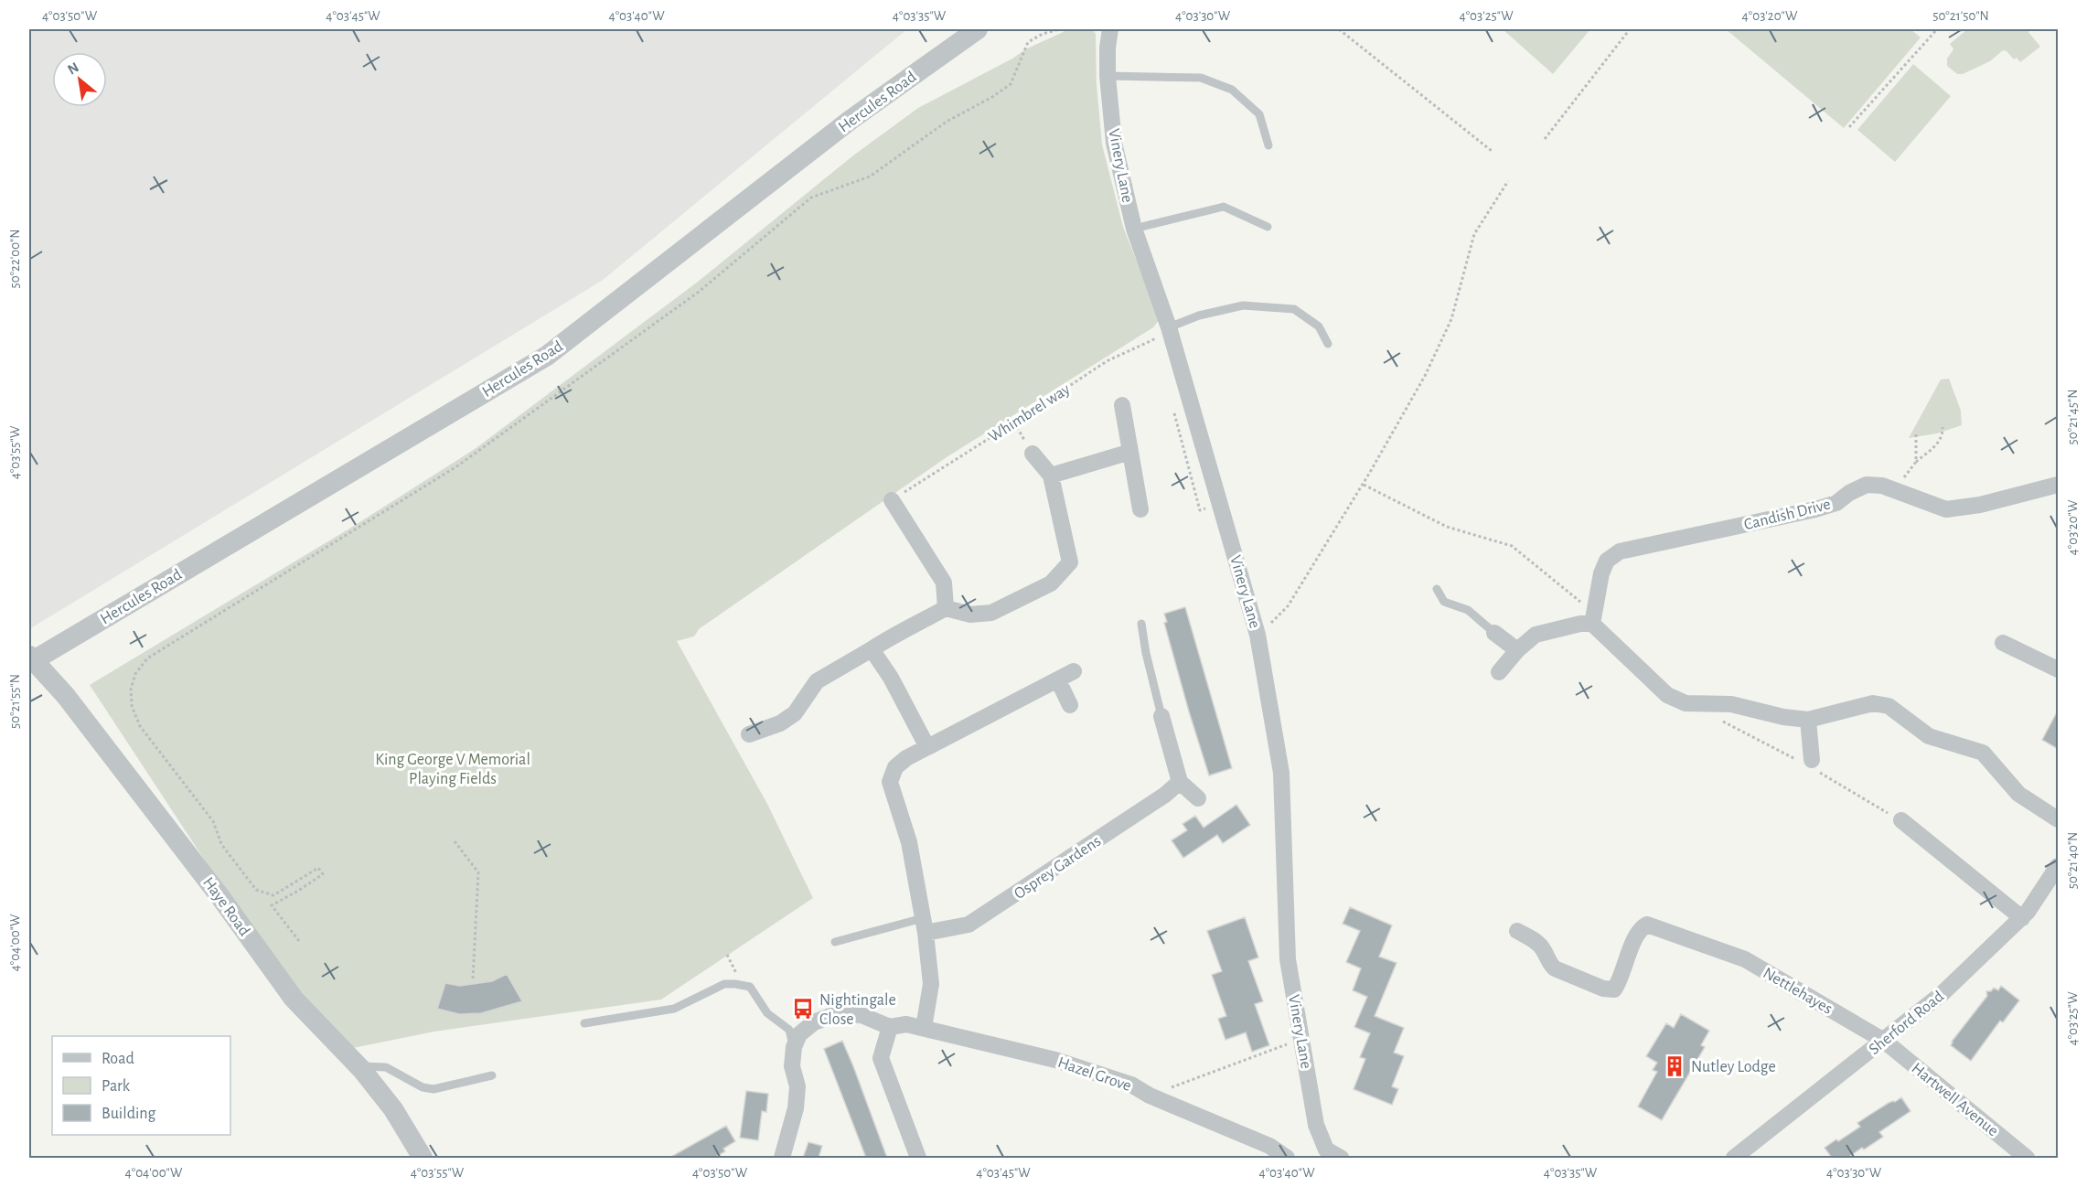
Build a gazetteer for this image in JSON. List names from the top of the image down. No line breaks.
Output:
{"streets":{"street":["Hercules Road","Vinery Lane","Candish Drive","Osprey Gardens","Haye Road","Nettlehayes","Sherford Road","Hazel Grove","Hartwell Avenue"],"path":["Whimbrel way"]},"crossings":[["Hercules Road","Haye Road"],["Vinery Lane","Whimbrel way"],["Nettlehayes","Sherford Road"],["Nettlehayes","Hartwell Avenue"],["Sherford Road","Hartwell Avenue"]],"parks":["King George V Memorial Playing Fields"],"places":{"bus stop":["Nightingale Close"],"building":["Nutley Lodge"]},"legend":["Road","Park","Building"],"north":"top left","coordinates":["4°03'50\"W","4°03'45\"W","4°03'40\"W","4°03'35\"W","4°03'30\"W","4°03'25\"W","4°03'20\"W","50°21'50\"N","50°22'00\"N","50°21'45\"N","4°03'55\"W","50°21'55\"N","50°21'40\"N","4°04'00\"W"]}
